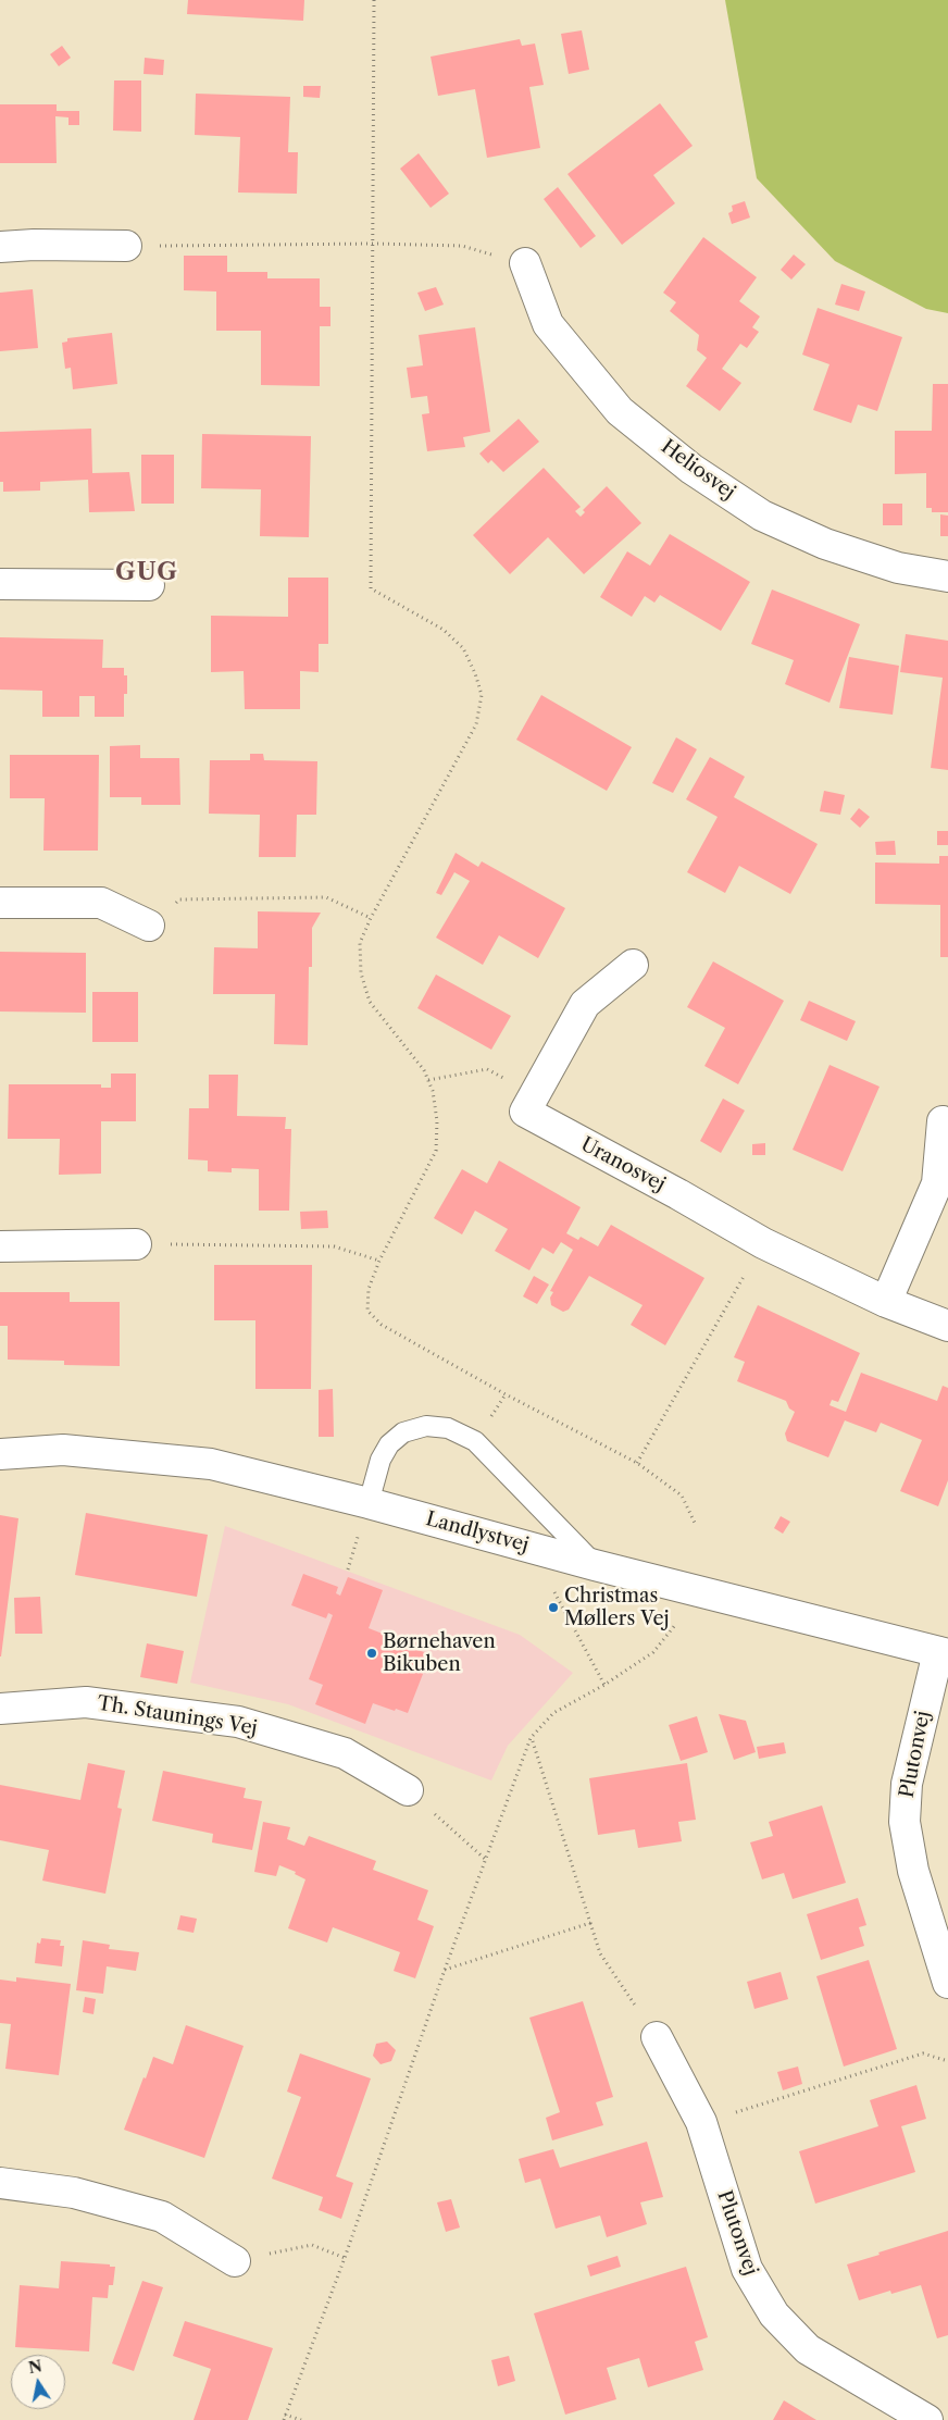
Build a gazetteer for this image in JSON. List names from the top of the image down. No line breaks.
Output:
{"streets":{"street":["Heliosvej","Uranosvej","Landlystvej","Th. Staunings Vej","Plutonvej"]},"crossings":[["Landlystvej","Plutonvej"]],"districts":["GUG"],"places":["Christmas Møllers Vej","Børnehaven Bikuben"],"north":"top"}
